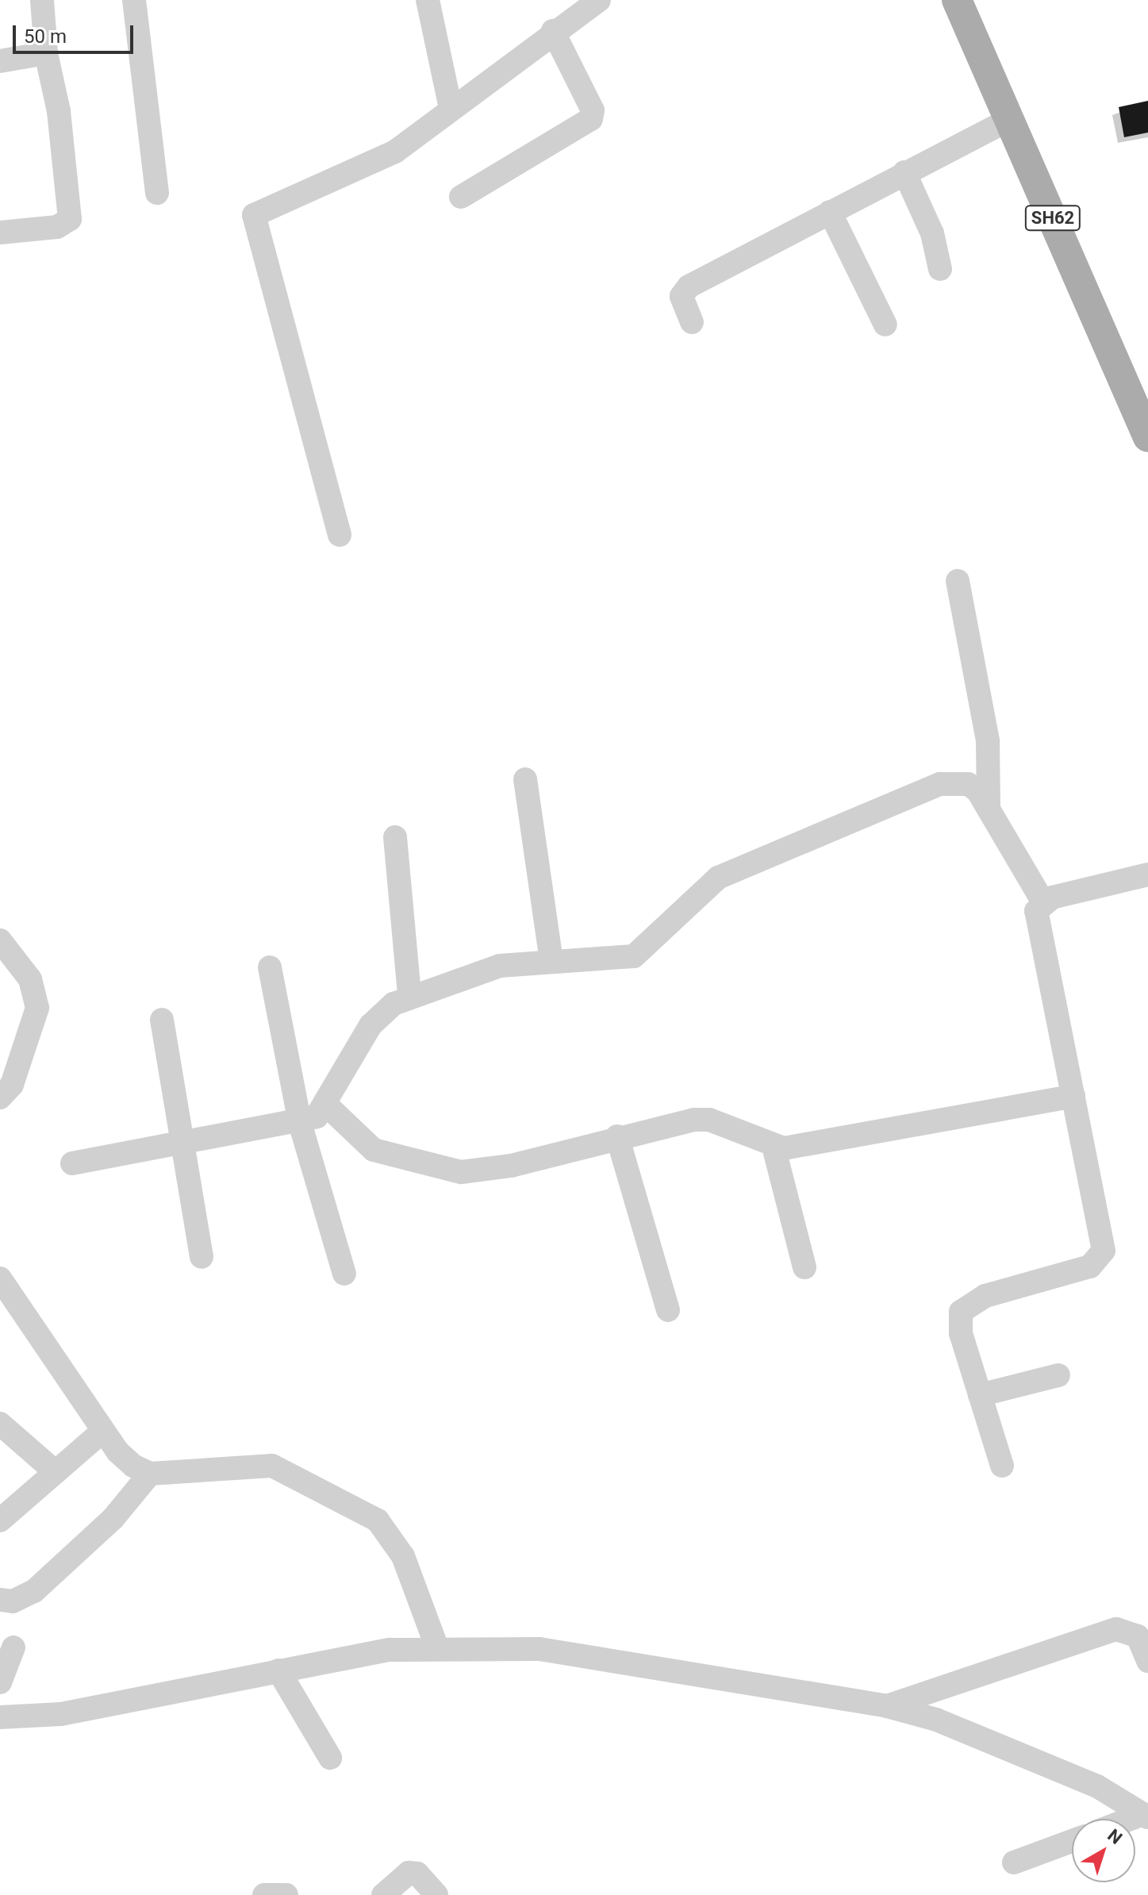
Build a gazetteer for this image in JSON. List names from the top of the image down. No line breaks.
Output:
{"streets":{"main road":["SH62"]},"scale_bar":"50 m","north":"top right"}
